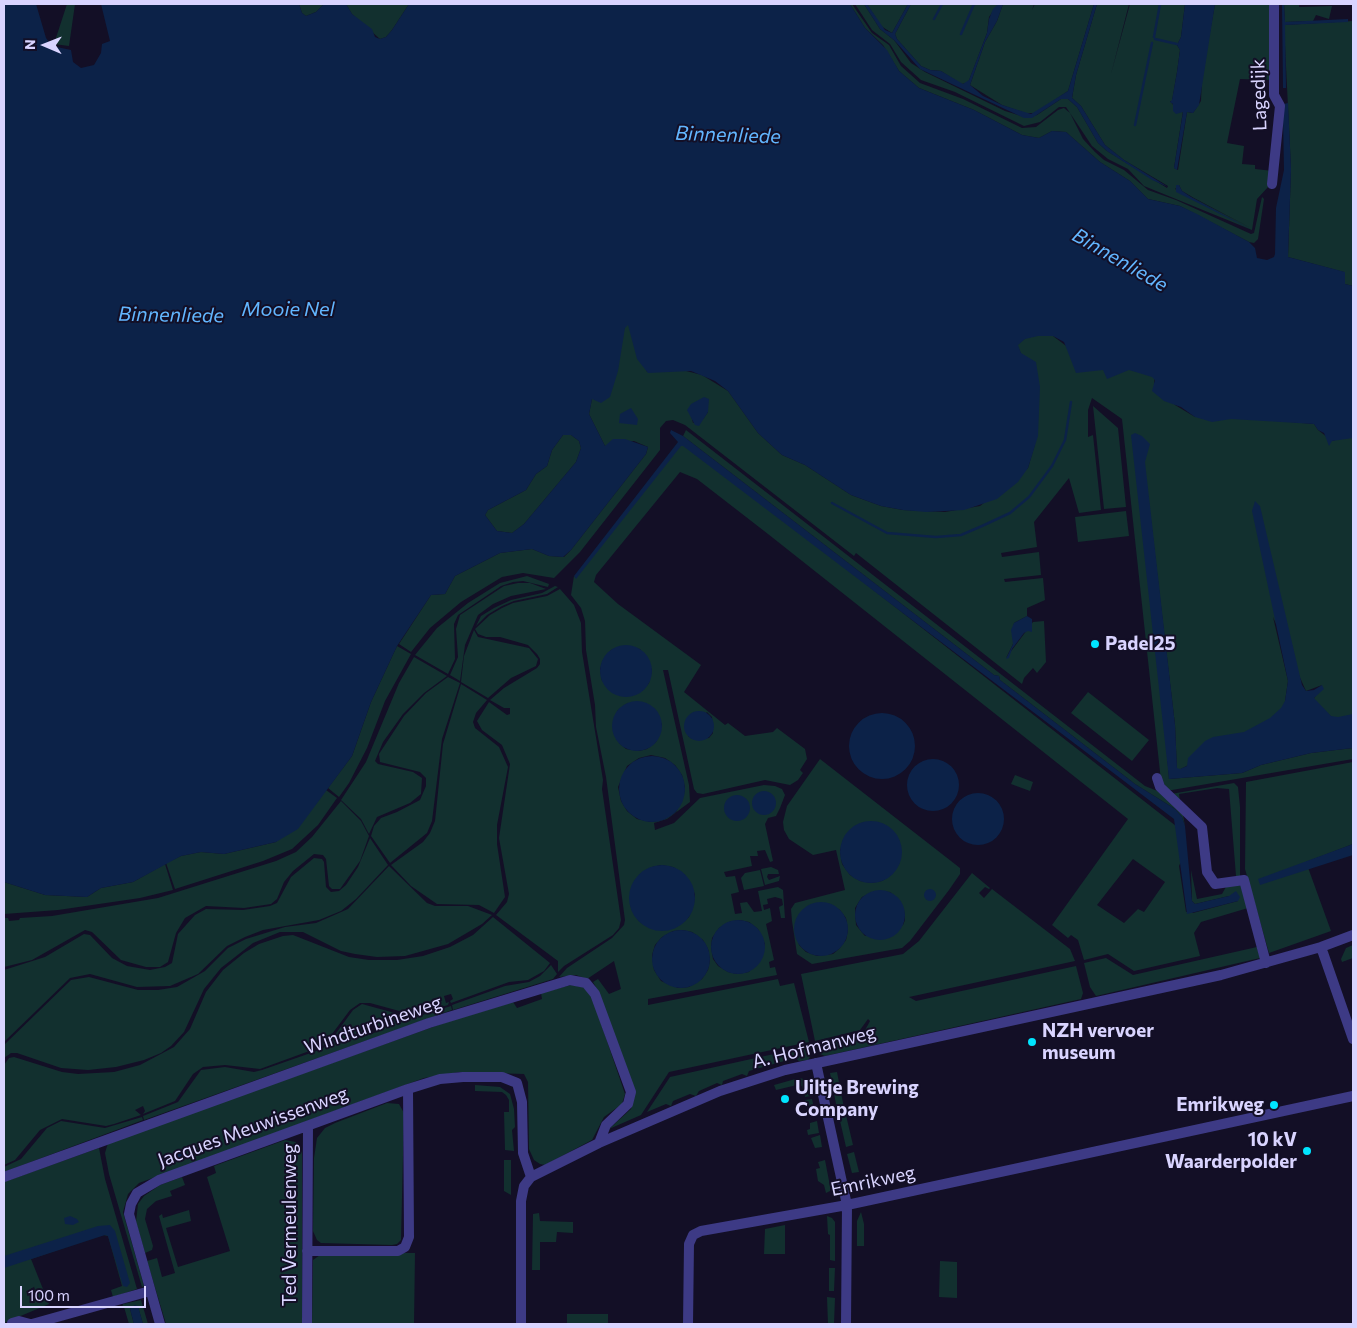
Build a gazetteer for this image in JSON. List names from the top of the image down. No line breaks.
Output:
{"streets":{"street":["Lagedijk","Windturbineweg","A. Hofmanweg","Jacques Meuwissenweg","Emrikweg","Ted Vermeulenweg"]},"crossings":[["Windturbineweg","A. Hofmanweg"],["A. Hofmanweg","Jacques Meuwissenweg"],["Jacques Meuwissenweg","Ted Vermeulenweg"]],"water":["Binnenliede","Mooie Nel"],"places":["Padel25","NZH vervoer museum","Uiltje Brewing Company","Emrikweg","10 kV Waarderpolder"],"scale_bar":"100 m","north":"left"}
